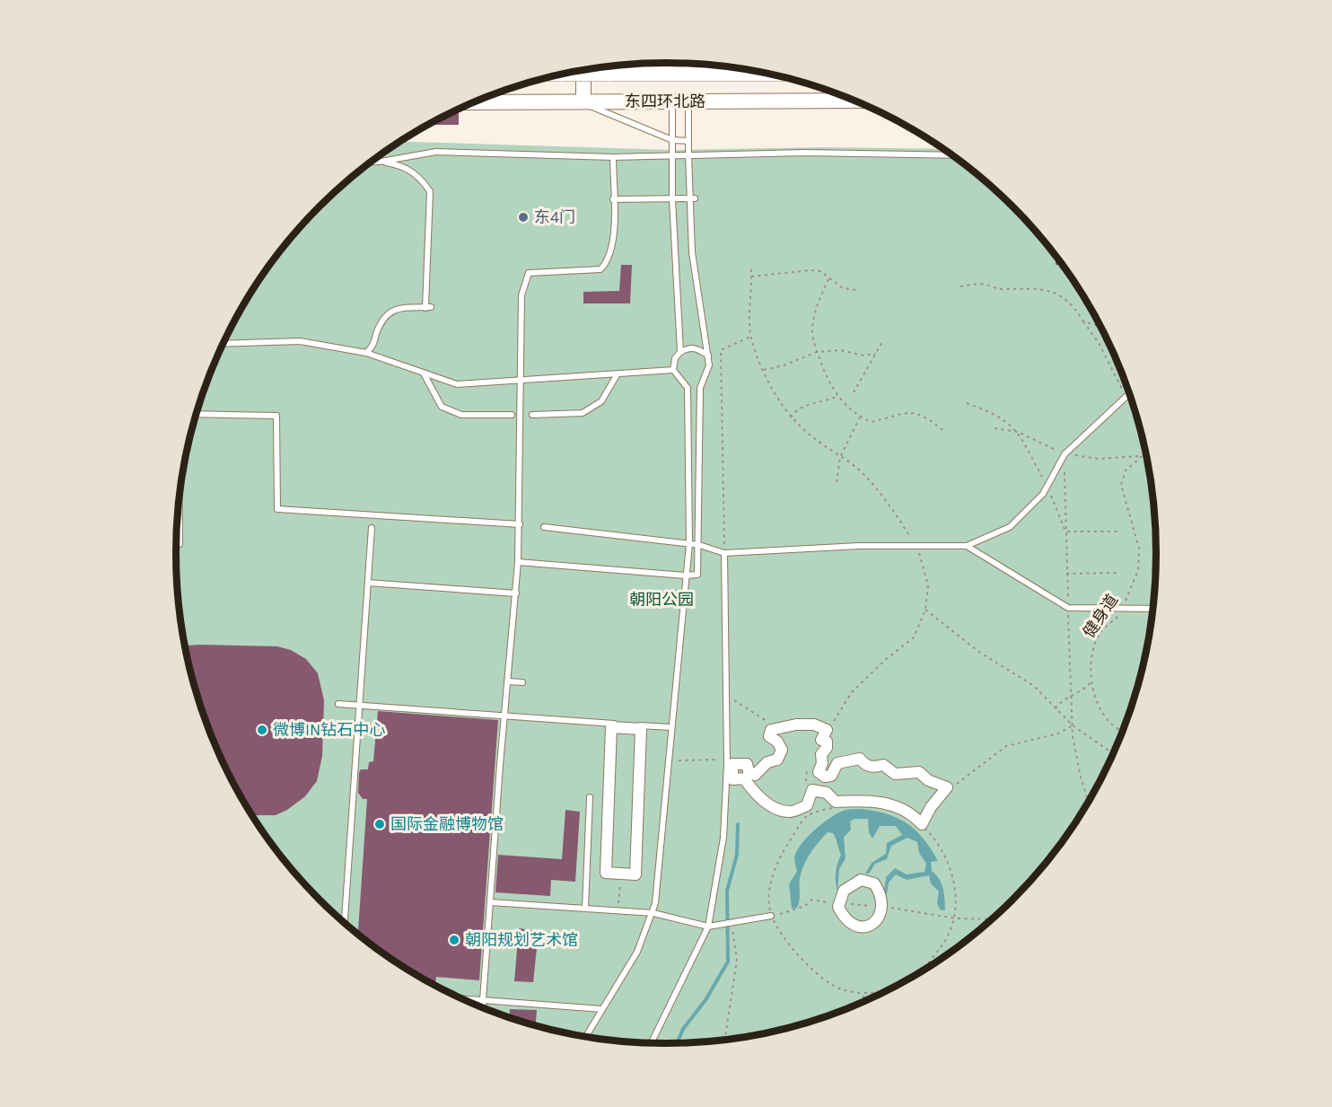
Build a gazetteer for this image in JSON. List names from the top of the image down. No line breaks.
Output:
{"streets":{"highway":["东四环北路"],"path":["健身道"]},"parks":["朝阳公园"],"places":["东4门","微博IN钻石中心","国际金融博物馆","朝阳规划艺术馆"]}
